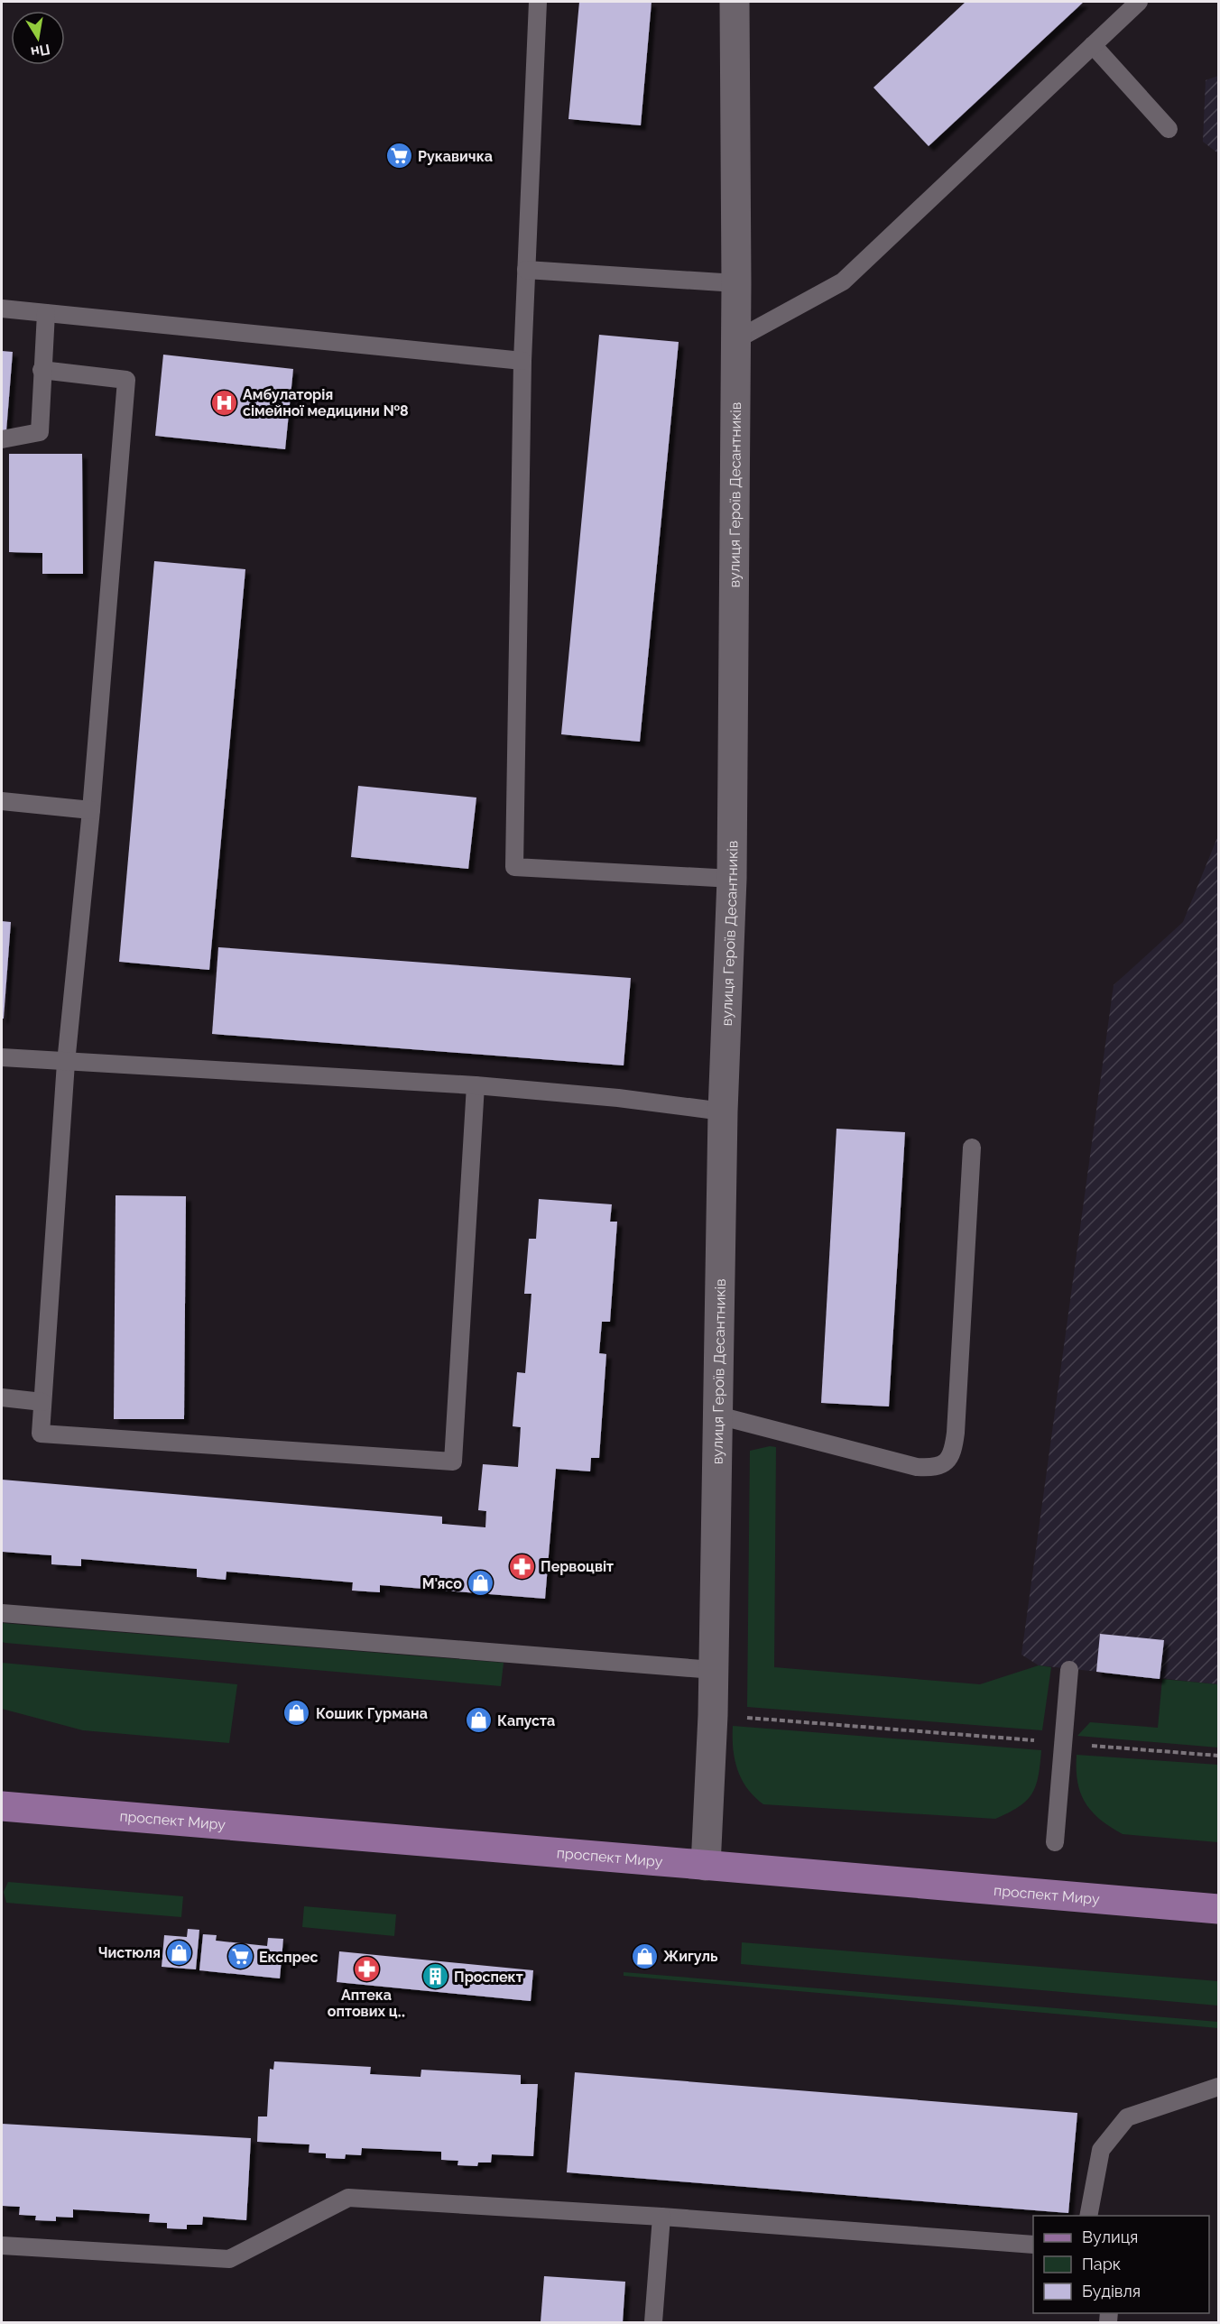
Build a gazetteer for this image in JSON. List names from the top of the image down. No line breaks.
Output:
{"streets":{"main road":["проспект Миру"],"street":["вулиця Героїв Десантників"]},"crossings":[["вулиця Героїв Десантників","проспект Миру"]],"places":{"supermarket":["Рукавичка","Експрес"],"hospital":["Амбулаторія сімейної медицини №8"],"pharmacy":["Первоцвіт","Аптека оптових ц‥"],"shop":["М'ясо","Кошик Гурмана","Капуста","Чистюля","Жигуль"],"building":["Проспект"]},"legend":["Вулиця","Парк","Будівля"],"north":"bottom"}
